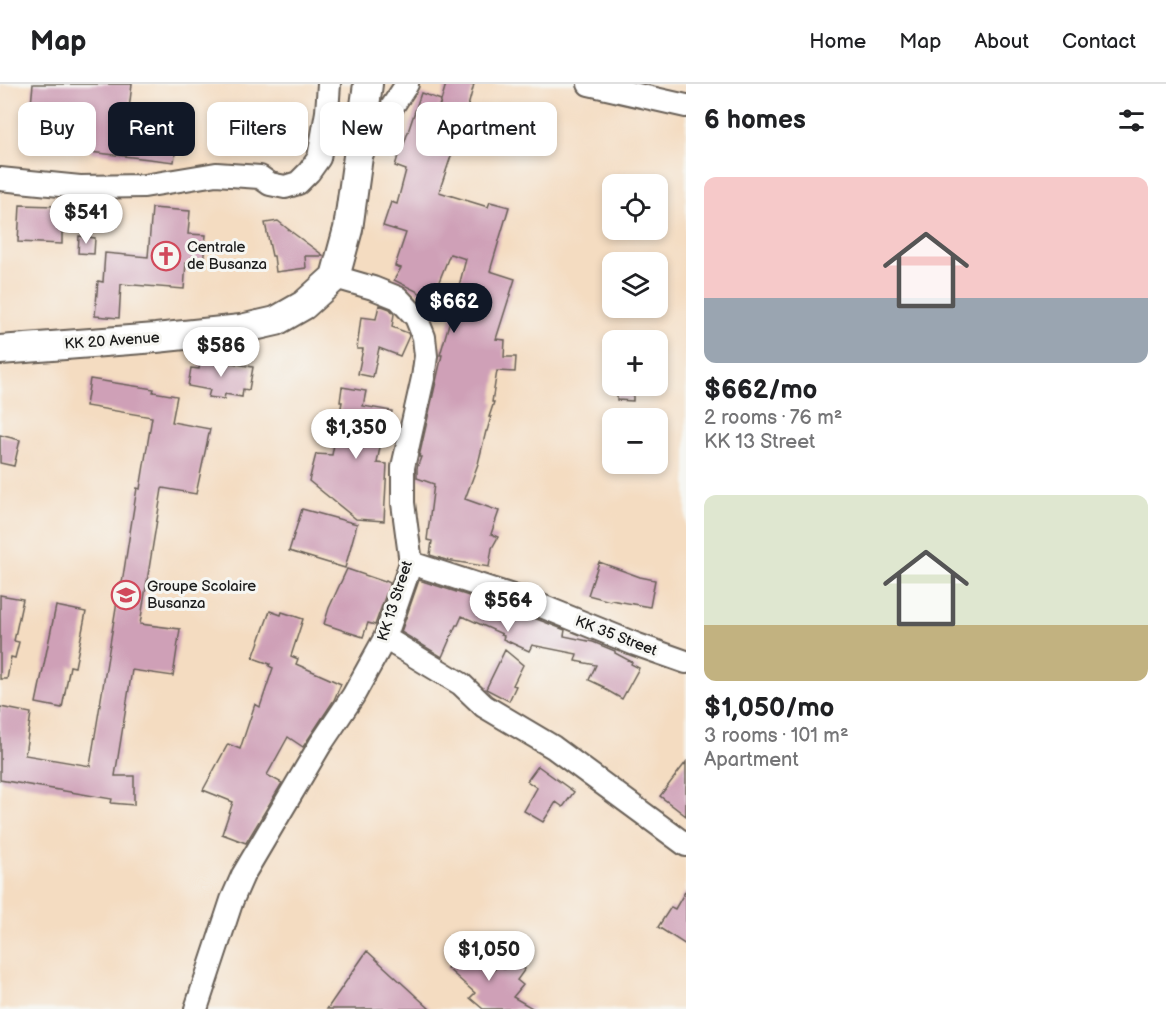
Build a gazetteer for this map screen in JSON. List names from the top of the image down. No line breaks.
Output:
{"streets":{"main road":["KK 20 Avenue"],"street":["KK 13 Street","KK 35 Street"]},"crossings":[["KK 20 Avenue","KK 13 Street"],["KK 13 Street","KK 35 Street"]],"places":{"church":["Centrale de Busanza"],"school or university":["Groupe Scolaire Busanza"]},"page":{"header":"Map","nav":["Home","Map","About","Contact"],"heading":"6 homes","chip":["Buy","Rent","Filters","New","Apartment"],"list":[{"name":"$662/mo","note":"2 rooms · 76 m² · KK 13 Street"},{"name":"$1,050/mo","note":"3 rooms · 101 m² · Apartment"}],"map_buttons":["+","−"],"price":["$541","$662","$586","$1,350","$564","$1,050"]}}
